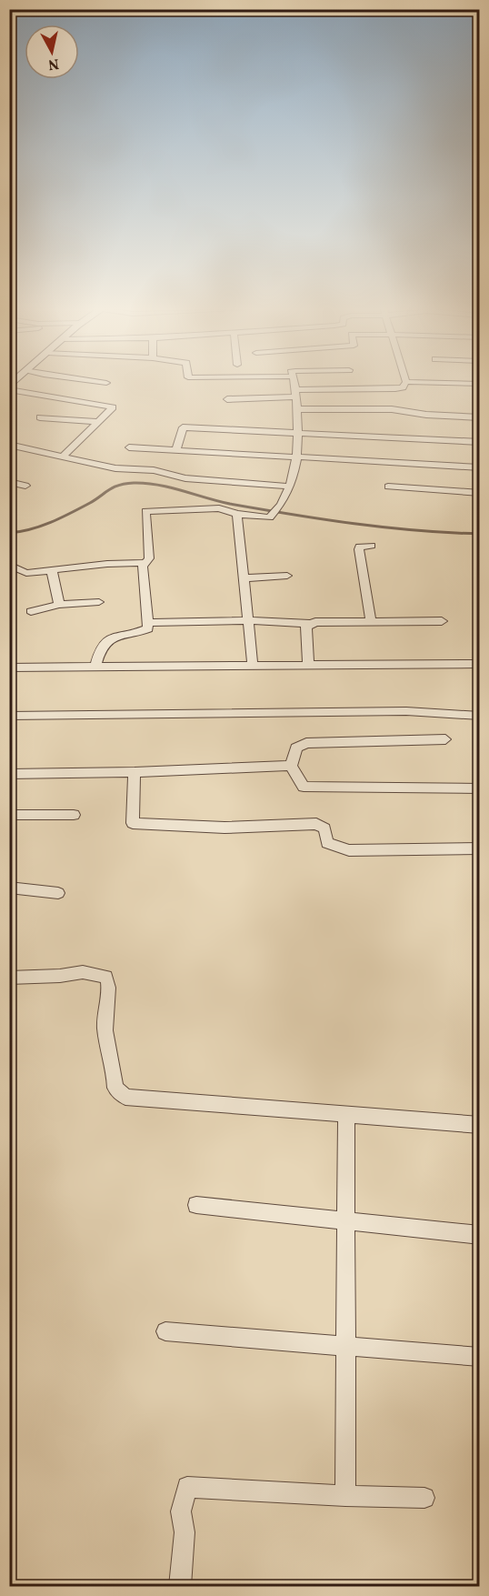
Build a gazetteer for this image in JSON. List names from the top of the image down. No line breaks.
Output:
{"north":"bottom"}
